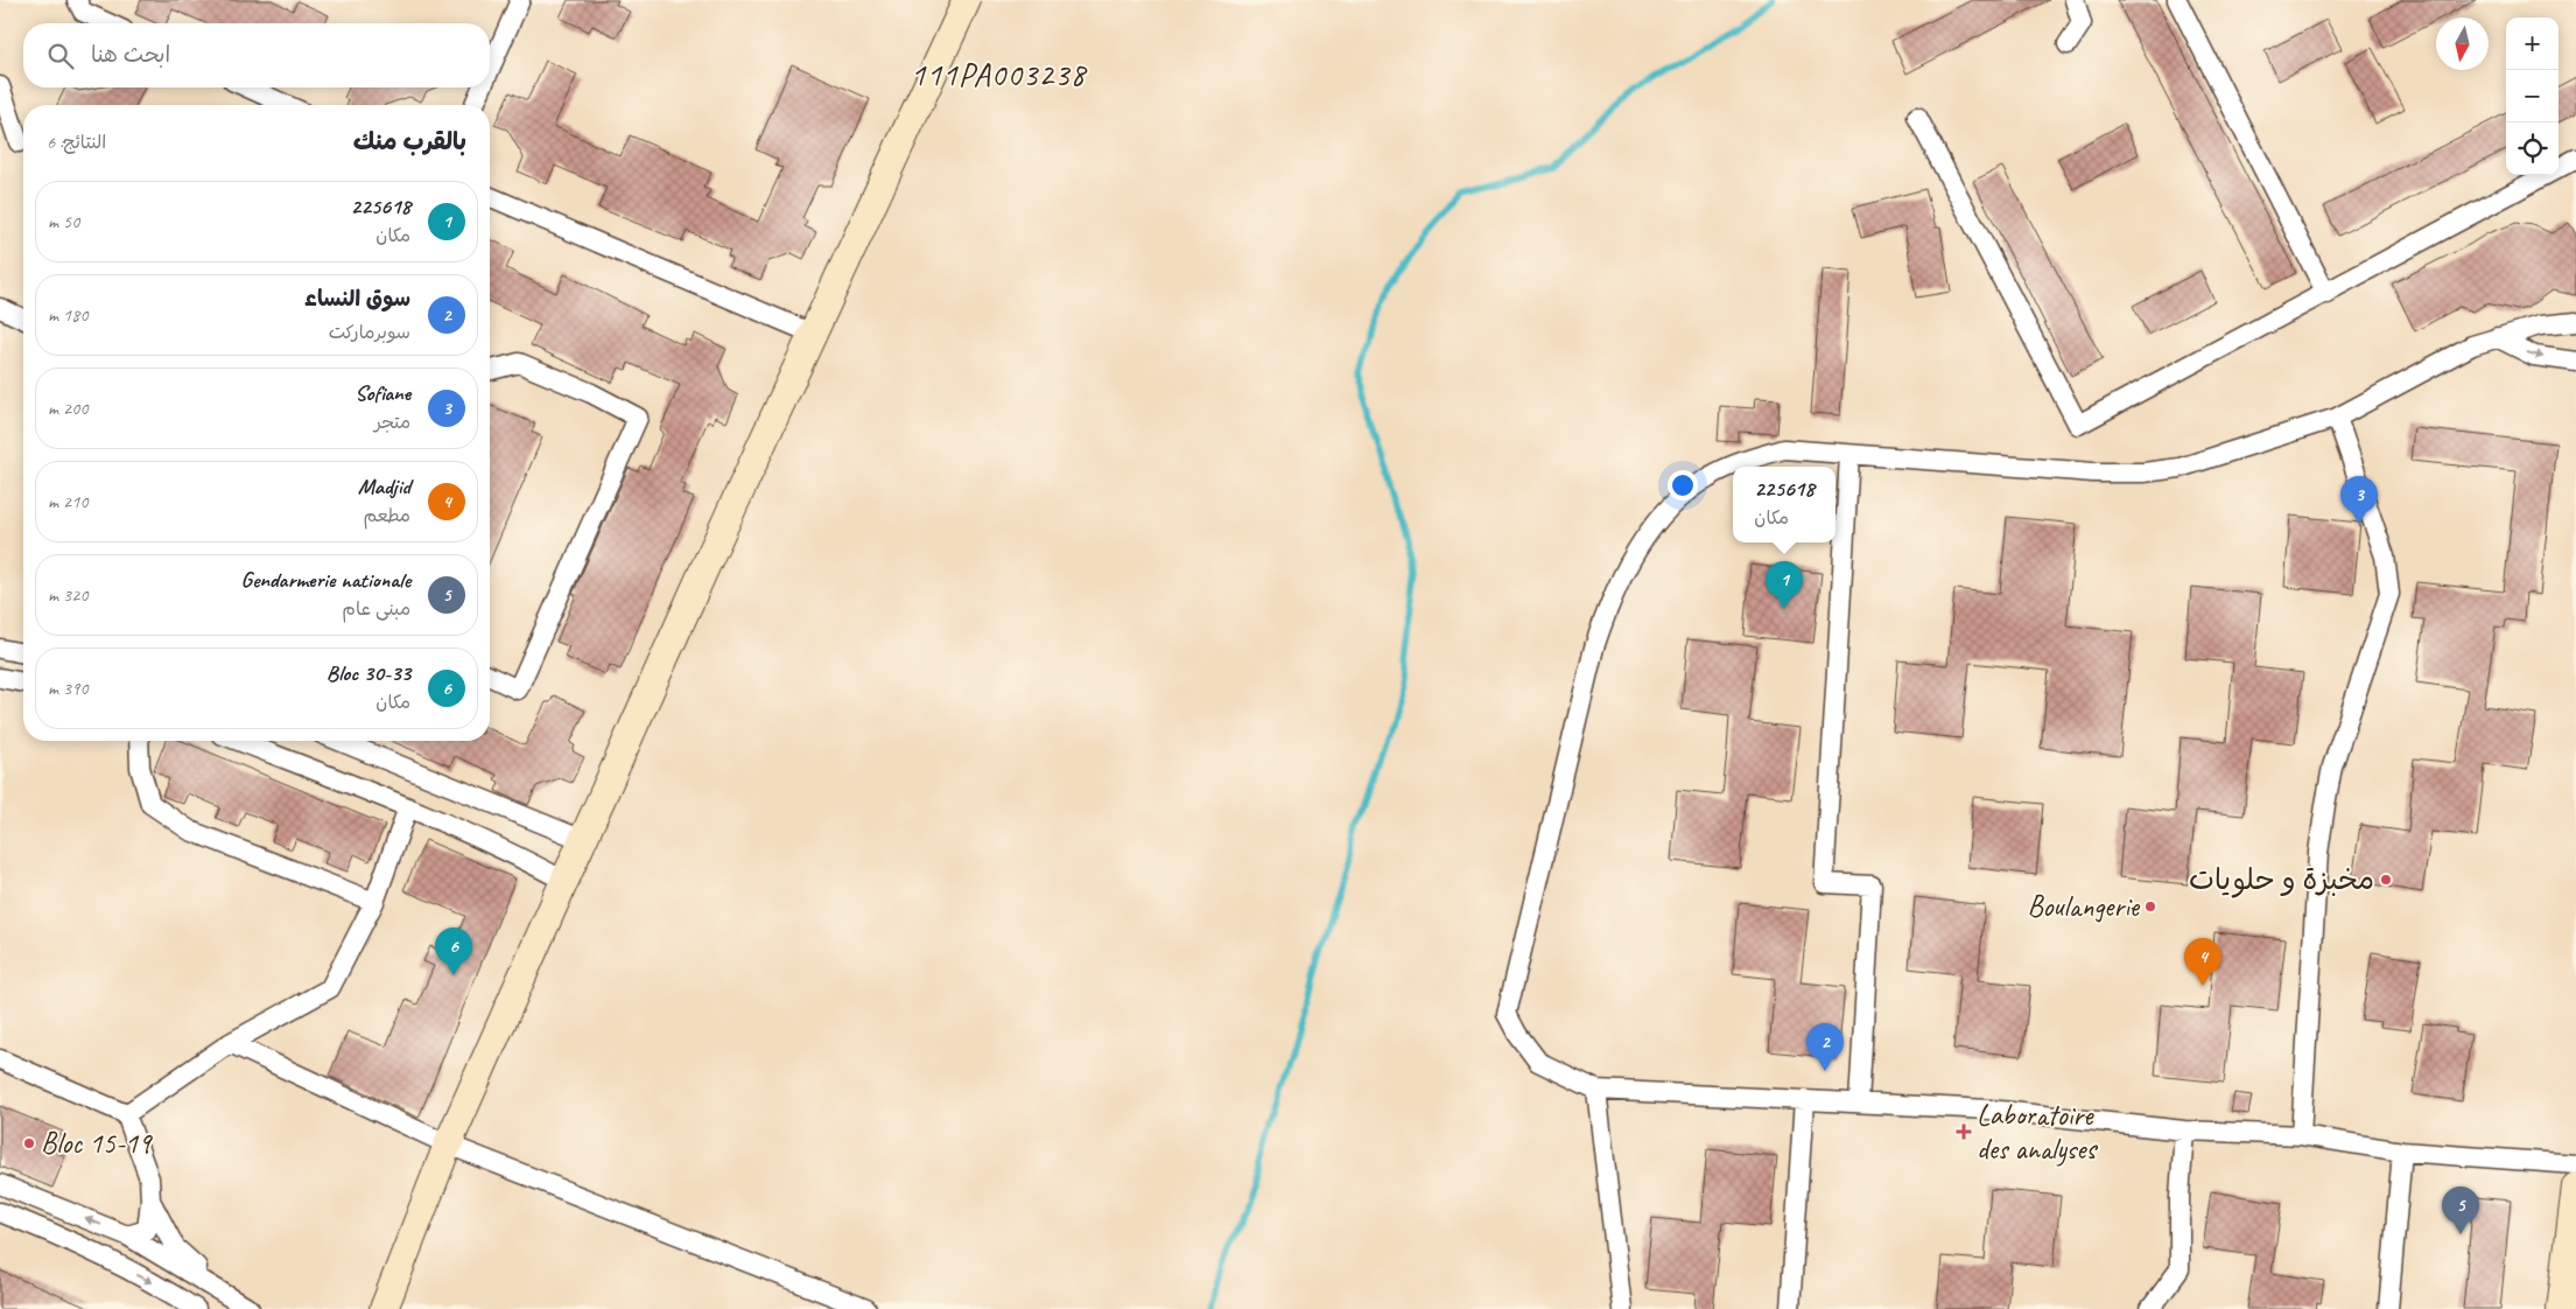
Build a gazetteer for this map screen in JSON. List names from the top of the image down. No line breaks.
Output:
{"districts":["111PA003238"],"places":{"other":["مخبزة و حلويات","Boulangerie","Bloc 15-19"],"health":["Laboratoire des analyses"]},"north":"bottom","page":{"map_buttons":["+","−"],"search":"ابحث هنا","heading":["بالقرب منك","النتائج: 6"],"list":[{"mark":"1","name":"225618","note":"مكان","value":"50 m"},{"mark":"2","name":"سوق النساء","note":"سوبرماركت","value":"180 m"},{"mark":"3","name":"Sofiane","note":"متجر","value":"200 m"},{"mark":"4","name":"Madjid","note":"مطعم","value":"210 m"},{"mark":"5","name":"Gendarmerie nationale","note":"مبنى عام","value":"320 m"},{"mark":"6","name":"Bloc 30-33","note":"مكان","value":"390 m"}],"popup":["225618","مكان"],"pins":["3","1","6","4","2","5"]}}
